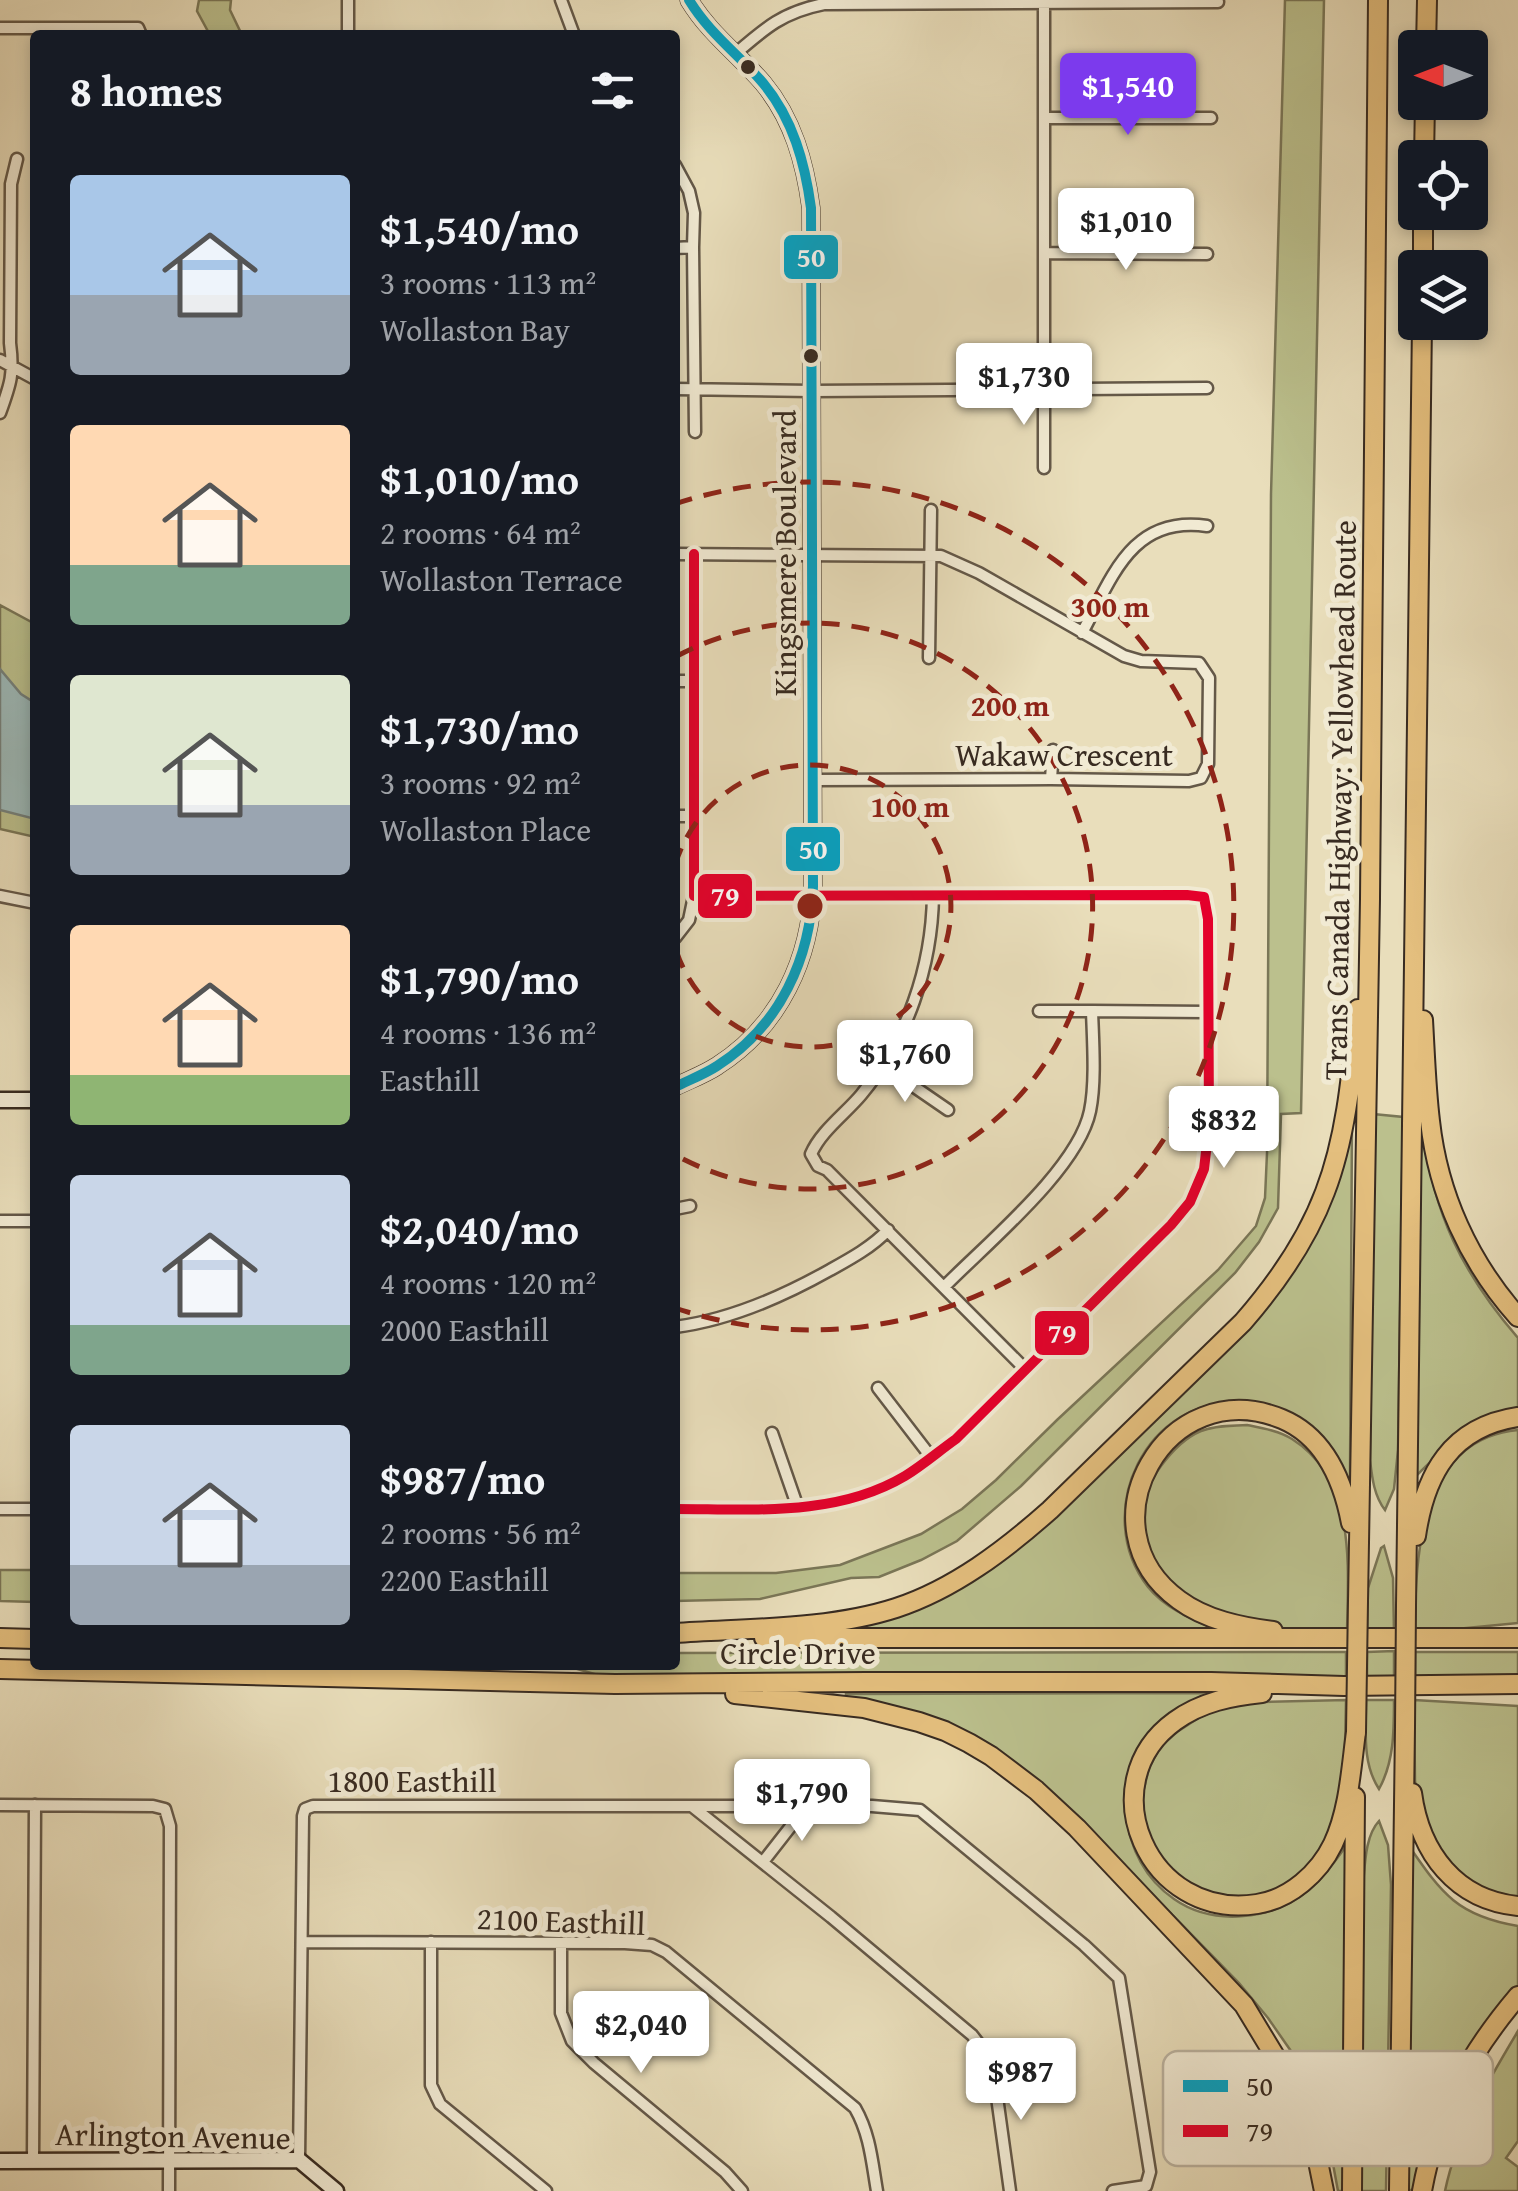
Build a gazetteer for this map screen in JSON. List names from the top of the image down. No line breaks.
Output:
{"streets":{"highway":["Trans Canada Highway: Yellowhead Route","Circle Drive"],"street":["Kingsmere Boulevard","Wakaw Crescent","1800 Easthill","2100 Easthill","Arlington Avenue"]},"crossings":[["Kingsmere Boulevard","Wakaw Crescent"],["1800 Easthill","2100 Easthill"],["1800 Easthill","Arlington Avenue"]],"lines":["transit line 50","transit line 79"],"legend":["50","79"],"north":"left","page":{"heading":"8 homes","price":["$1,540","$1,010","$1,730","$1,760","$832","$1,790","$2,040","$987"],"list":[{"name":"$1,540/mo","note":"3 rooms · 113 m² · Wollaston Bay"},{"name":"$1,010/mo","note":"2 rooms · 64 m² · Wollaston Terrace"},{"name":"$1,730/mo","note":"3 rooms · 92 m² · Wollaston Place"},{"name":"$1,790/mo","note":"4 rooms · 136 m² · Easthill"},{"name":"$2,040/mo","note":"4 rooms · 120 m² · 2000 Easthill"},{"name":"$987/mo","note":"2 rooms · 56 m² · 2200 Easthill"}]},"rings":["300 m","200 m","100 m"]}
